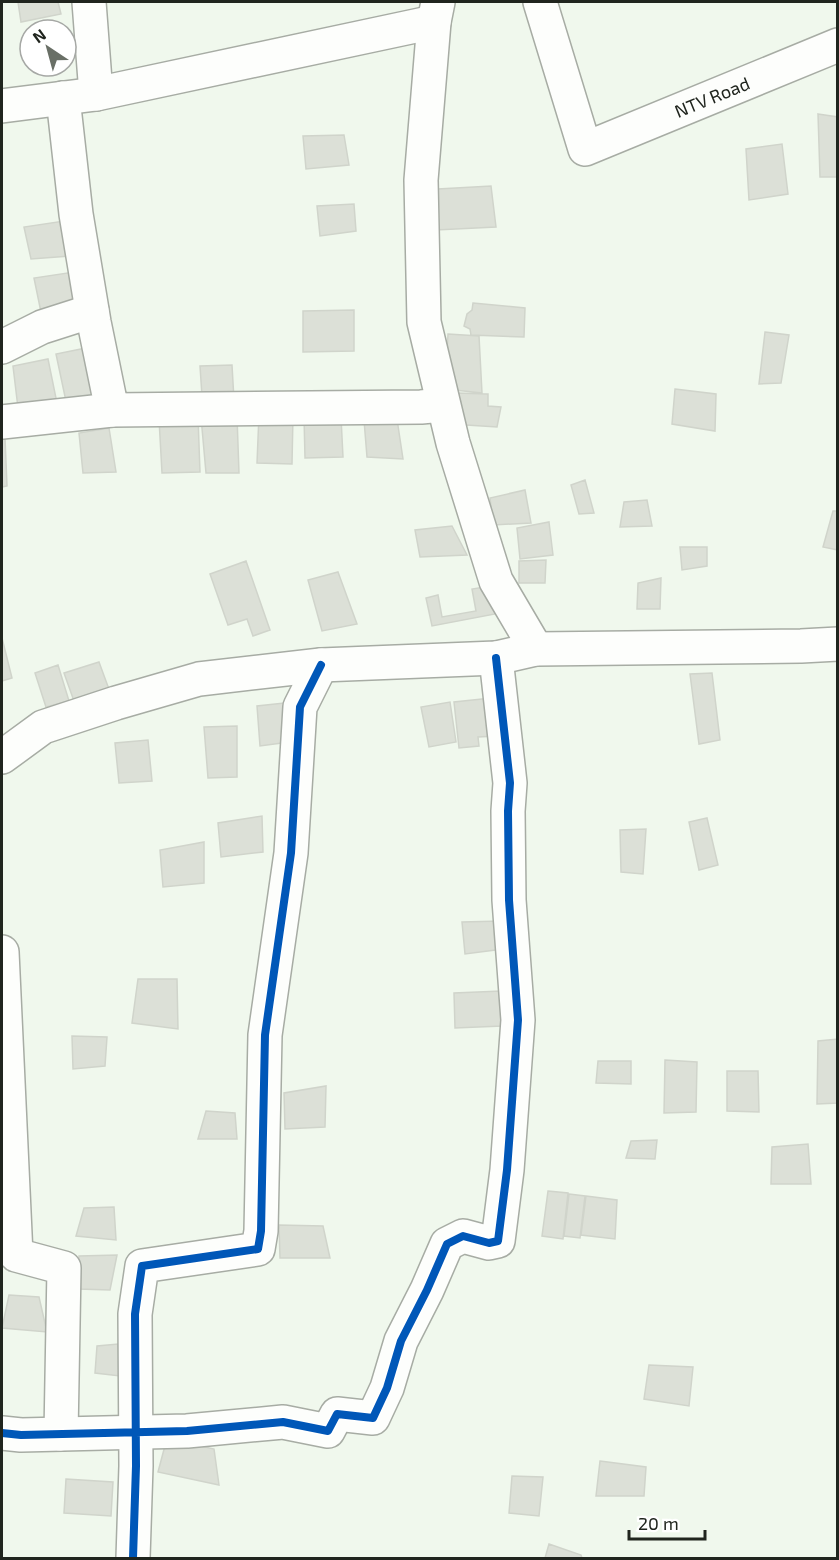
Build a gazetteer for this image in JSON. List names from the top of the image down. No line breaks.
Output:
{"streets":{"street":["NTV Road"]},"scale_bar":"20 m","north":"top left"}
